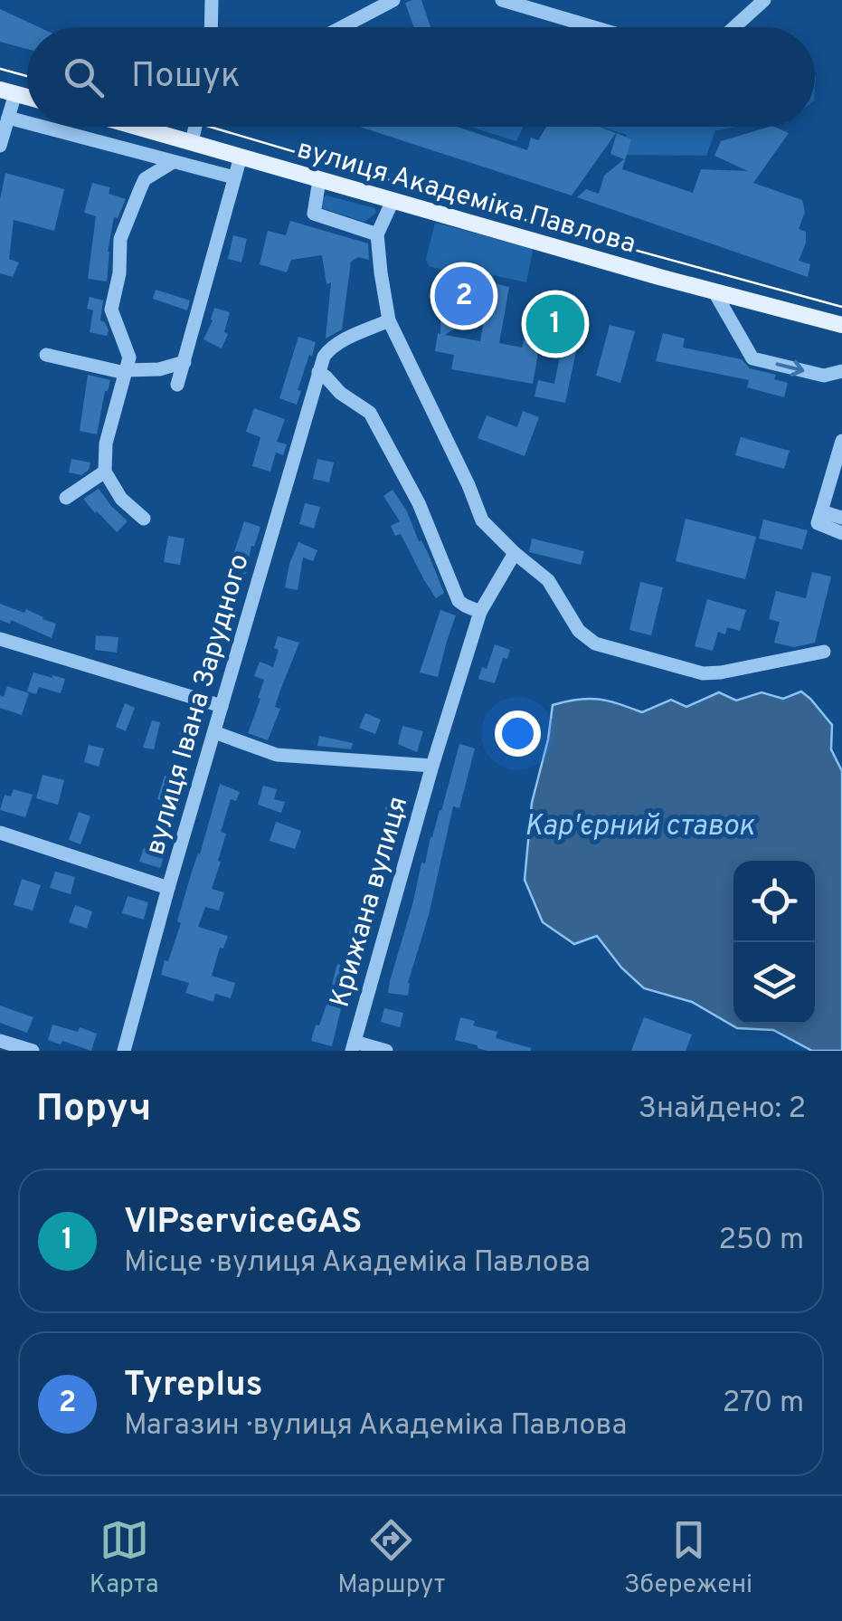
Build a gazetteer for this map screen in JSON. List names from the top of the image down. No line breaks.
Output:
{"streets":{"main road":["вулиця Академіка Павлова"],"street":["вулиця Івана Зарудного","Крижана вулиця"]},"crossings":[["вулиця Івана Зарудного","Крижана вулиця"]],"water":["Кар'єрний ставок"],"page":{"search":"Пошук","pins":["2","1"],"heading":["Поруч","Знайдено: 2"],"list":[{"mark":"1","name":"VIPserviceGAS","note":"Місце · вулиця Академіка Павлова","value":"250 m"},{"mark":"2","name":"Tyreplus","note":"Магазин · вулиця Академіка Павлова","value":"270 m"}],"nav":["Карта","Маршрут","Збережені"]}}
